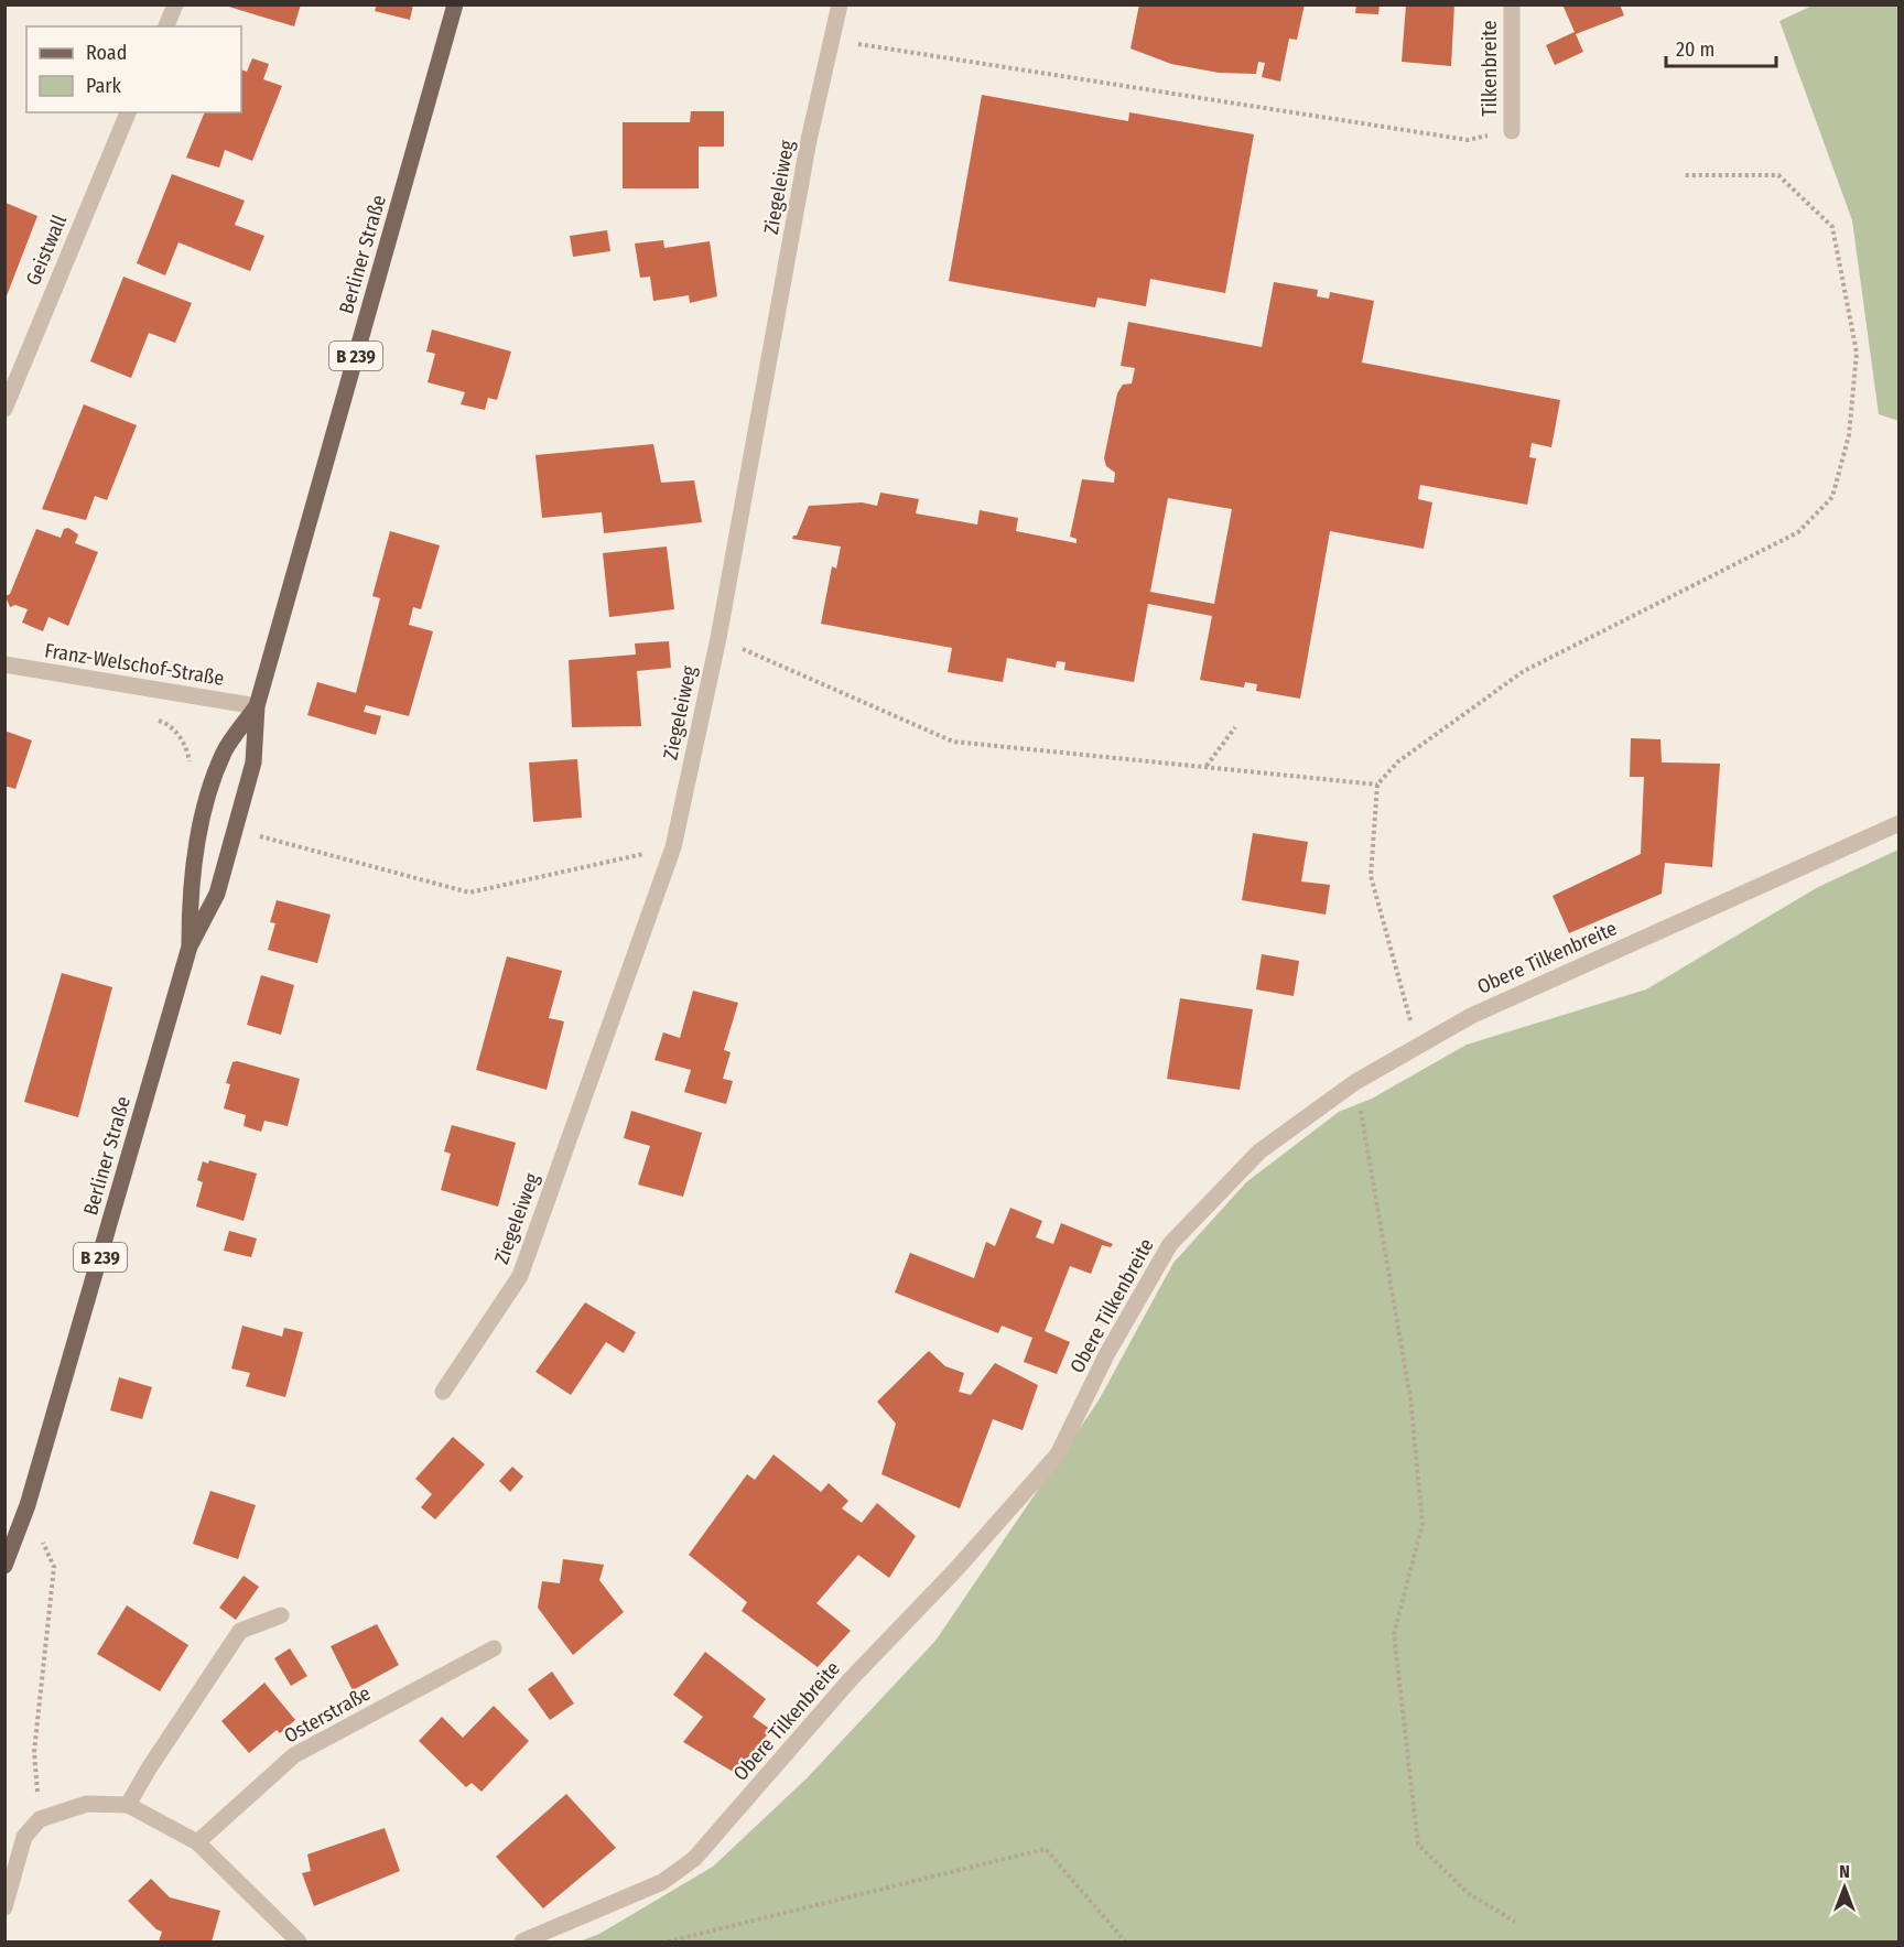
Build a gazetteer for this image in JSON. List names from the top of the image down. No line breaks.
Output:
{"streets":{"main road":["Berliner Straße","B 239"],"street":["Tilkenbreite","Ziegeleiweg","Geistwall","Franz-Welschof-Straße","Obere Tilkenbreite","Osterstraße"]},"crossings":[["Berliner Straße","Franz-Welschof-Straße"]],"legend":["Road","Park"],"scale_bar":"20 m","north":"top"}
